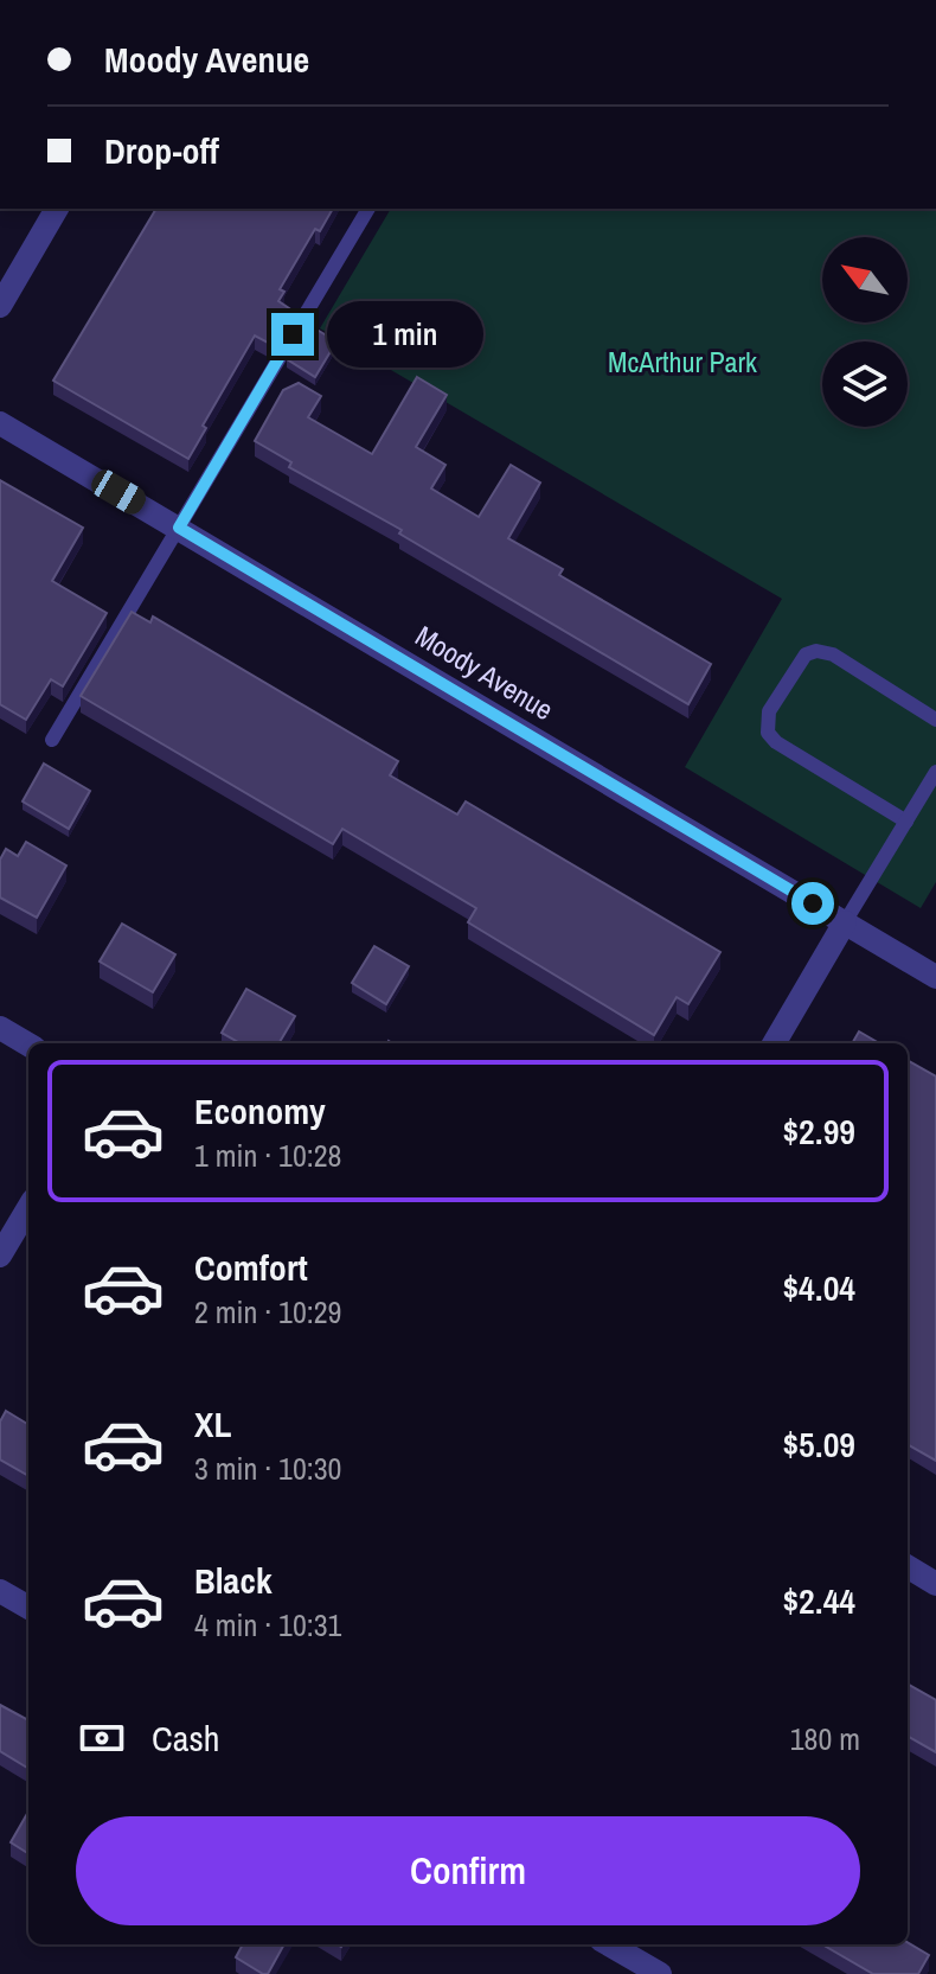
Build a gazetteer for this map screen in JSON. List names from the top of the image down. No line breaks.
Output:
{"streets":{"street":["Moody Avenue"]},"parks":["McArthur Park"],"north":"top left","page":{"banner":["Moody Avenue","Drop-off"],"bubble":"1 min","list":[{"name":"Economy","note":"1 min · 10:28","value":"$2.99"},{"name":"Comfort","note":"2 min · 10:29","value":"$4.04"},{"name":"XL","note":"3 min · 10:30","value":"$5.09"},{"name":"Black","note":"4 min · 10:31","value":"$2.44"}],"pay":["Cash","180 m"],"buttons":"Confirm"}}
